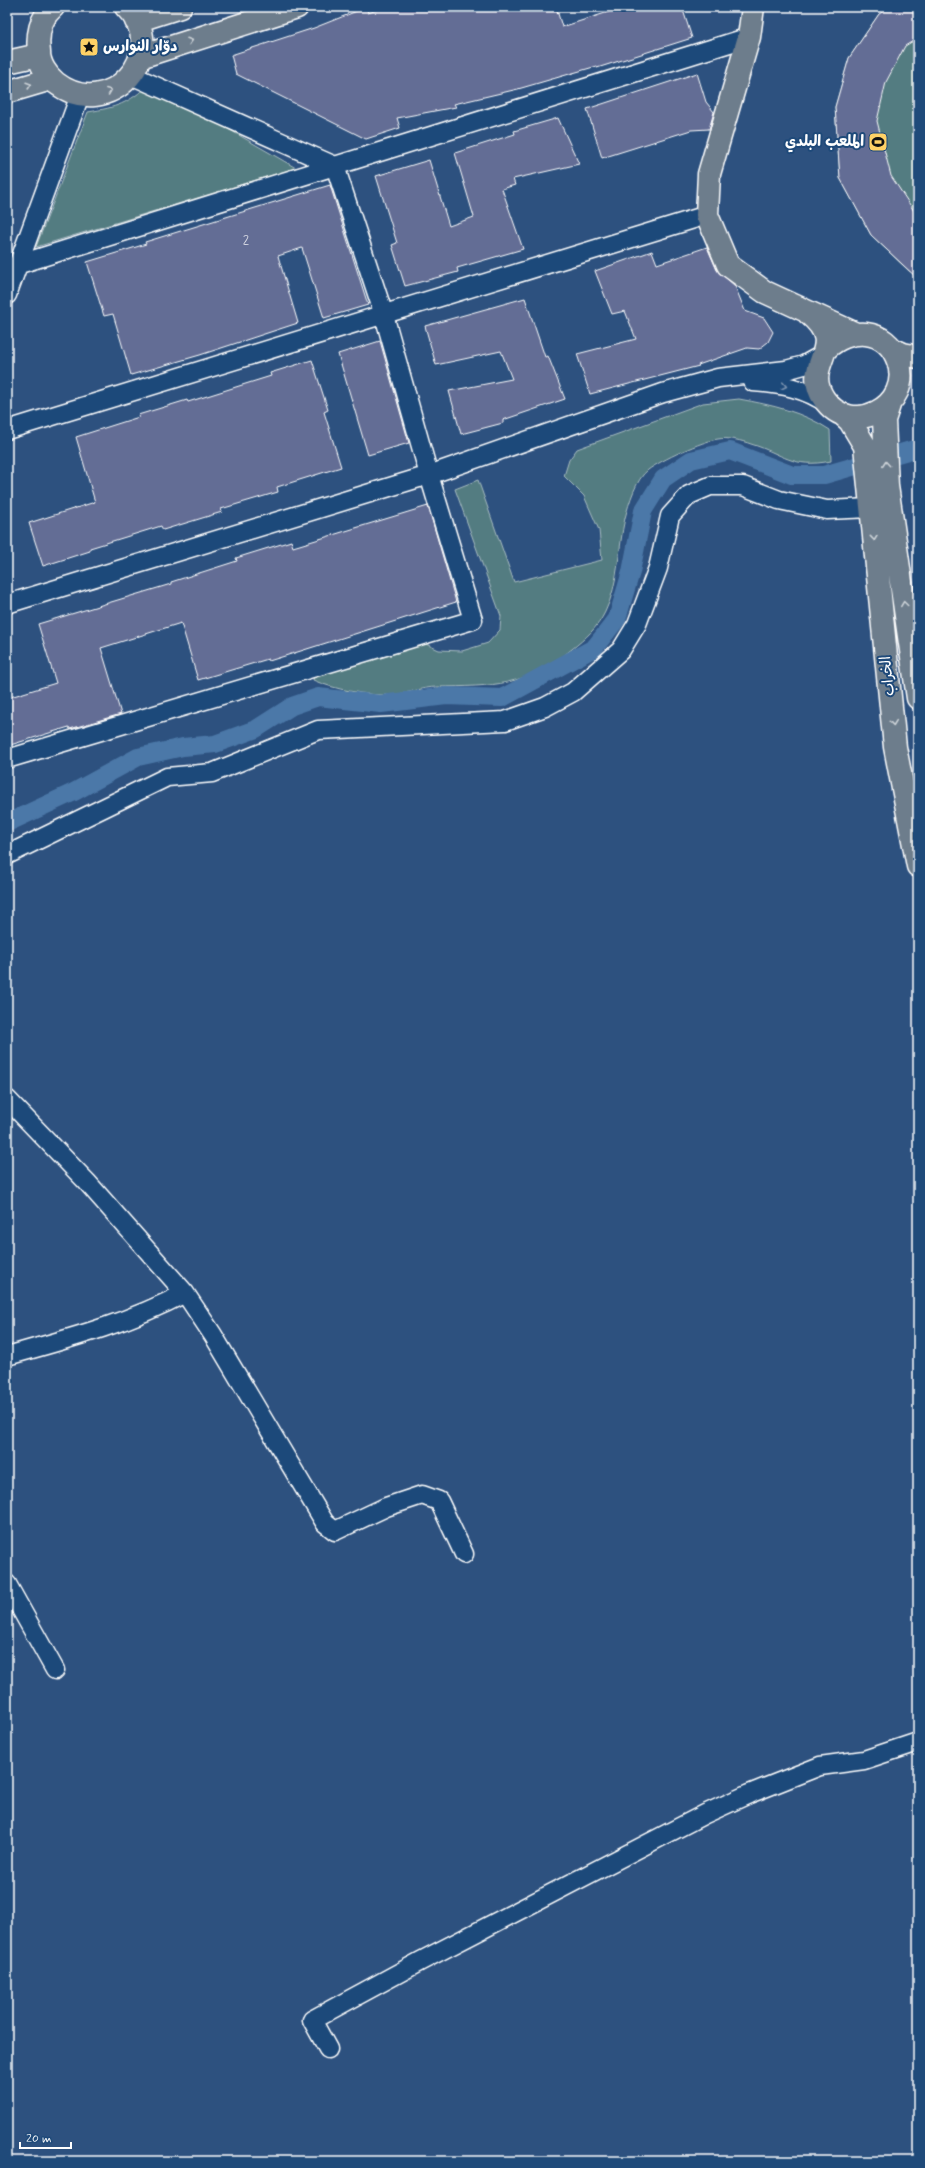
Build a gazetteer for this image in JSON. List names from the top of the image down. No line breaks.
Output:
{"streets":{"main road":["الخراب"]},"places":{"place":["دوّار النوارس"],"sports":["الملعب البلدي"]},"house_numbers":["2"],"scale_bar":"20 m"}
